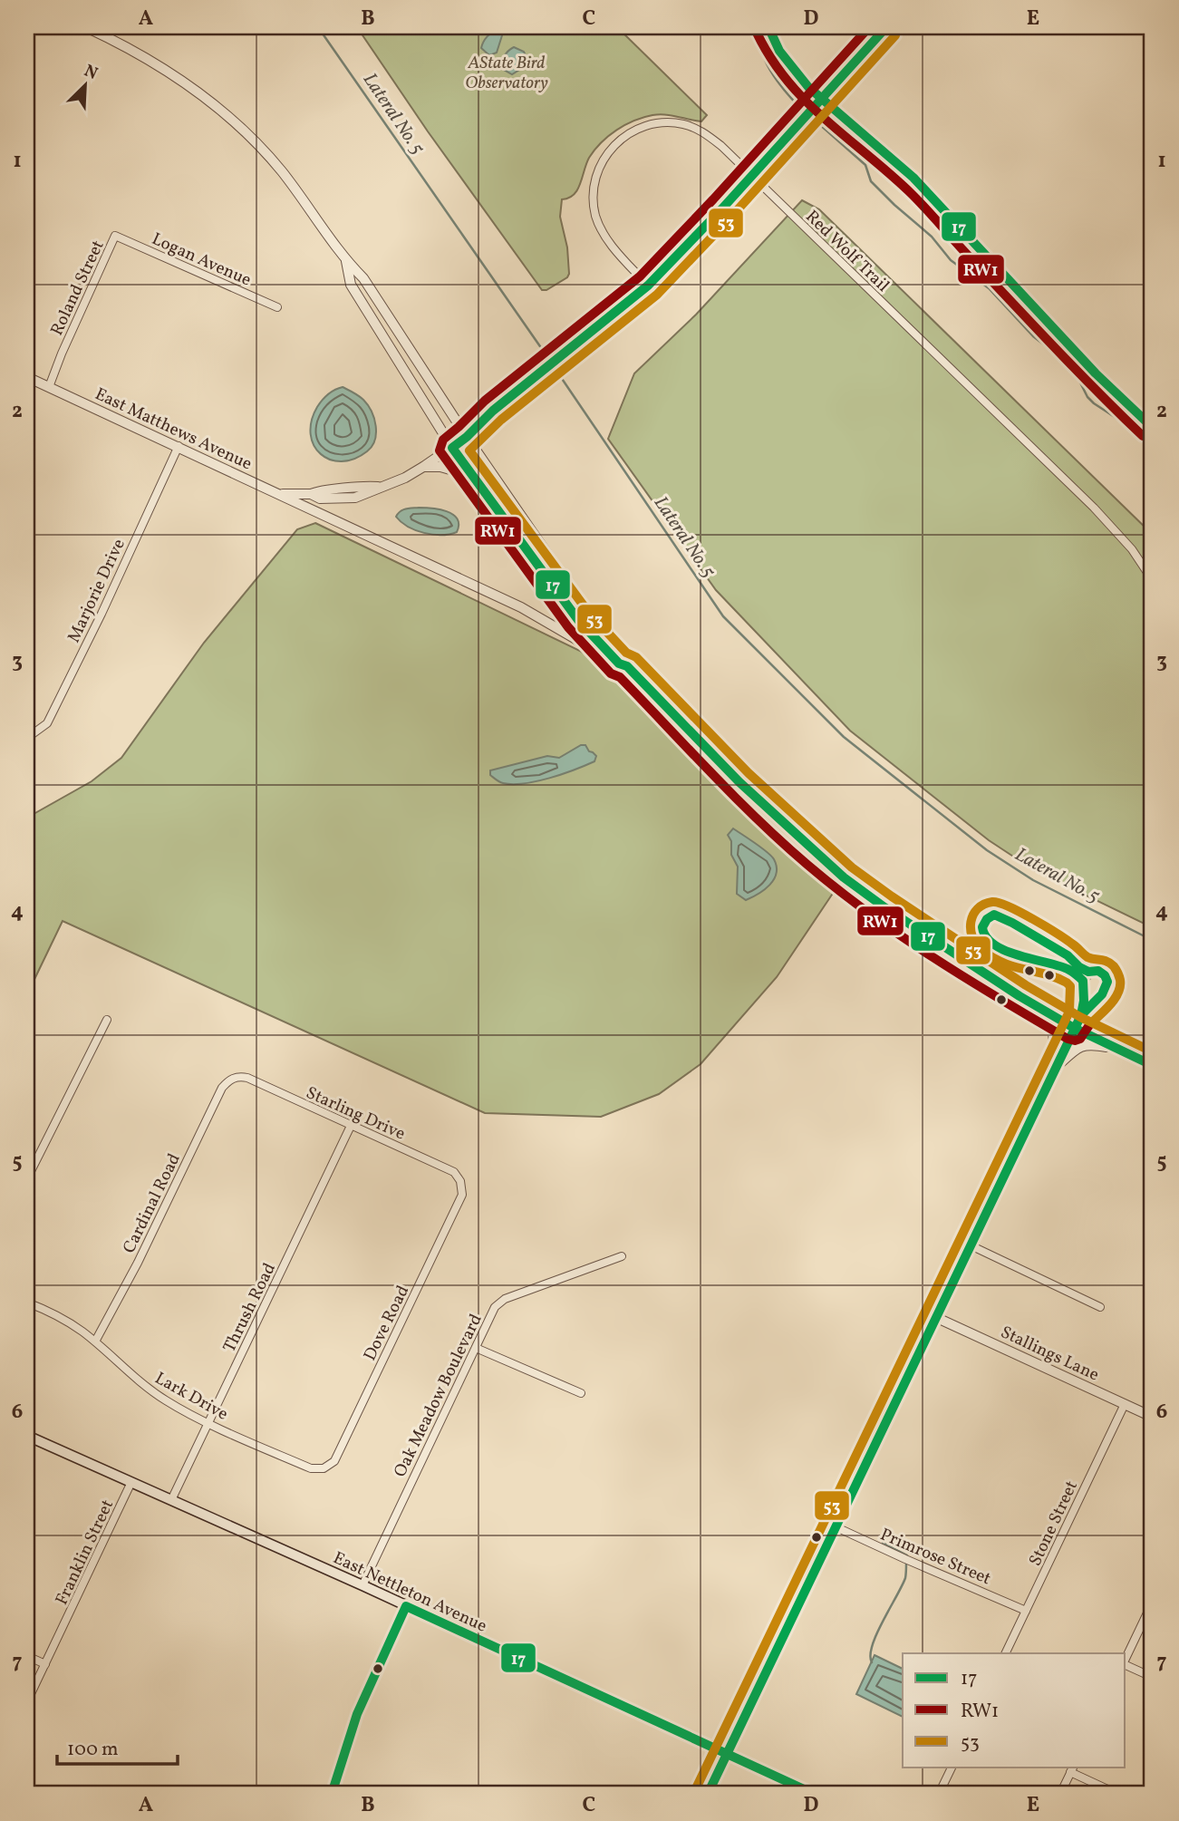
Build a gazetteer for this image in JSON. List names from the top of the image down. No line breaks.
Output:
{"streets":{"main road":["East Nettleton Avenue"],"street":["Red Wolf Trail","Logan Avenue","Roland Street","East Matthews Avenue","Marjorie Drive","Starling Drive","Cardinal Road","Thrush Road","Dove Road","Stallings Lane","Lark Drive","Oak Meadow Boulevard","Stone Street","Franklin Street","Primrose Street"]},"crossings":[["Red Wolf Trail","East Matthews Avenue"],["Logan Avenue","Roland Street"],["Roland Street","East Matthews Avenue"],["East Matthews Avenue","Marjorie Drive"],["Starling Drive","Cardinal Road"],["Starling Drive","Thrush Road"],["Starling Drive","Dove Road"],["Cardinal Road","Lark Drive"],["Thrush Road","Lark Drive"],["Thrush Road","East Nettleton Avenue"],["Dove Road","Lark Drive"],["Stallings Lane","Stone Street"],["Oak Meadow Boulevard","East Nettleton Avenue"],["Stone Street","Primrose Street"],["Franklin Street","East Nettleton Avenue"]],"water":["Lateral No. 5"],"parks":["AState Bird Observatory"],"lines":["transit line 17","transit line RW1","transit line 53"],"legend":["17","RW1","53"],"scale_bar":"100 m","north":"top right","grid":{"columns":["A","B","C","D","E"],"rows":["1","2","3","4","5","6","7"]}}
